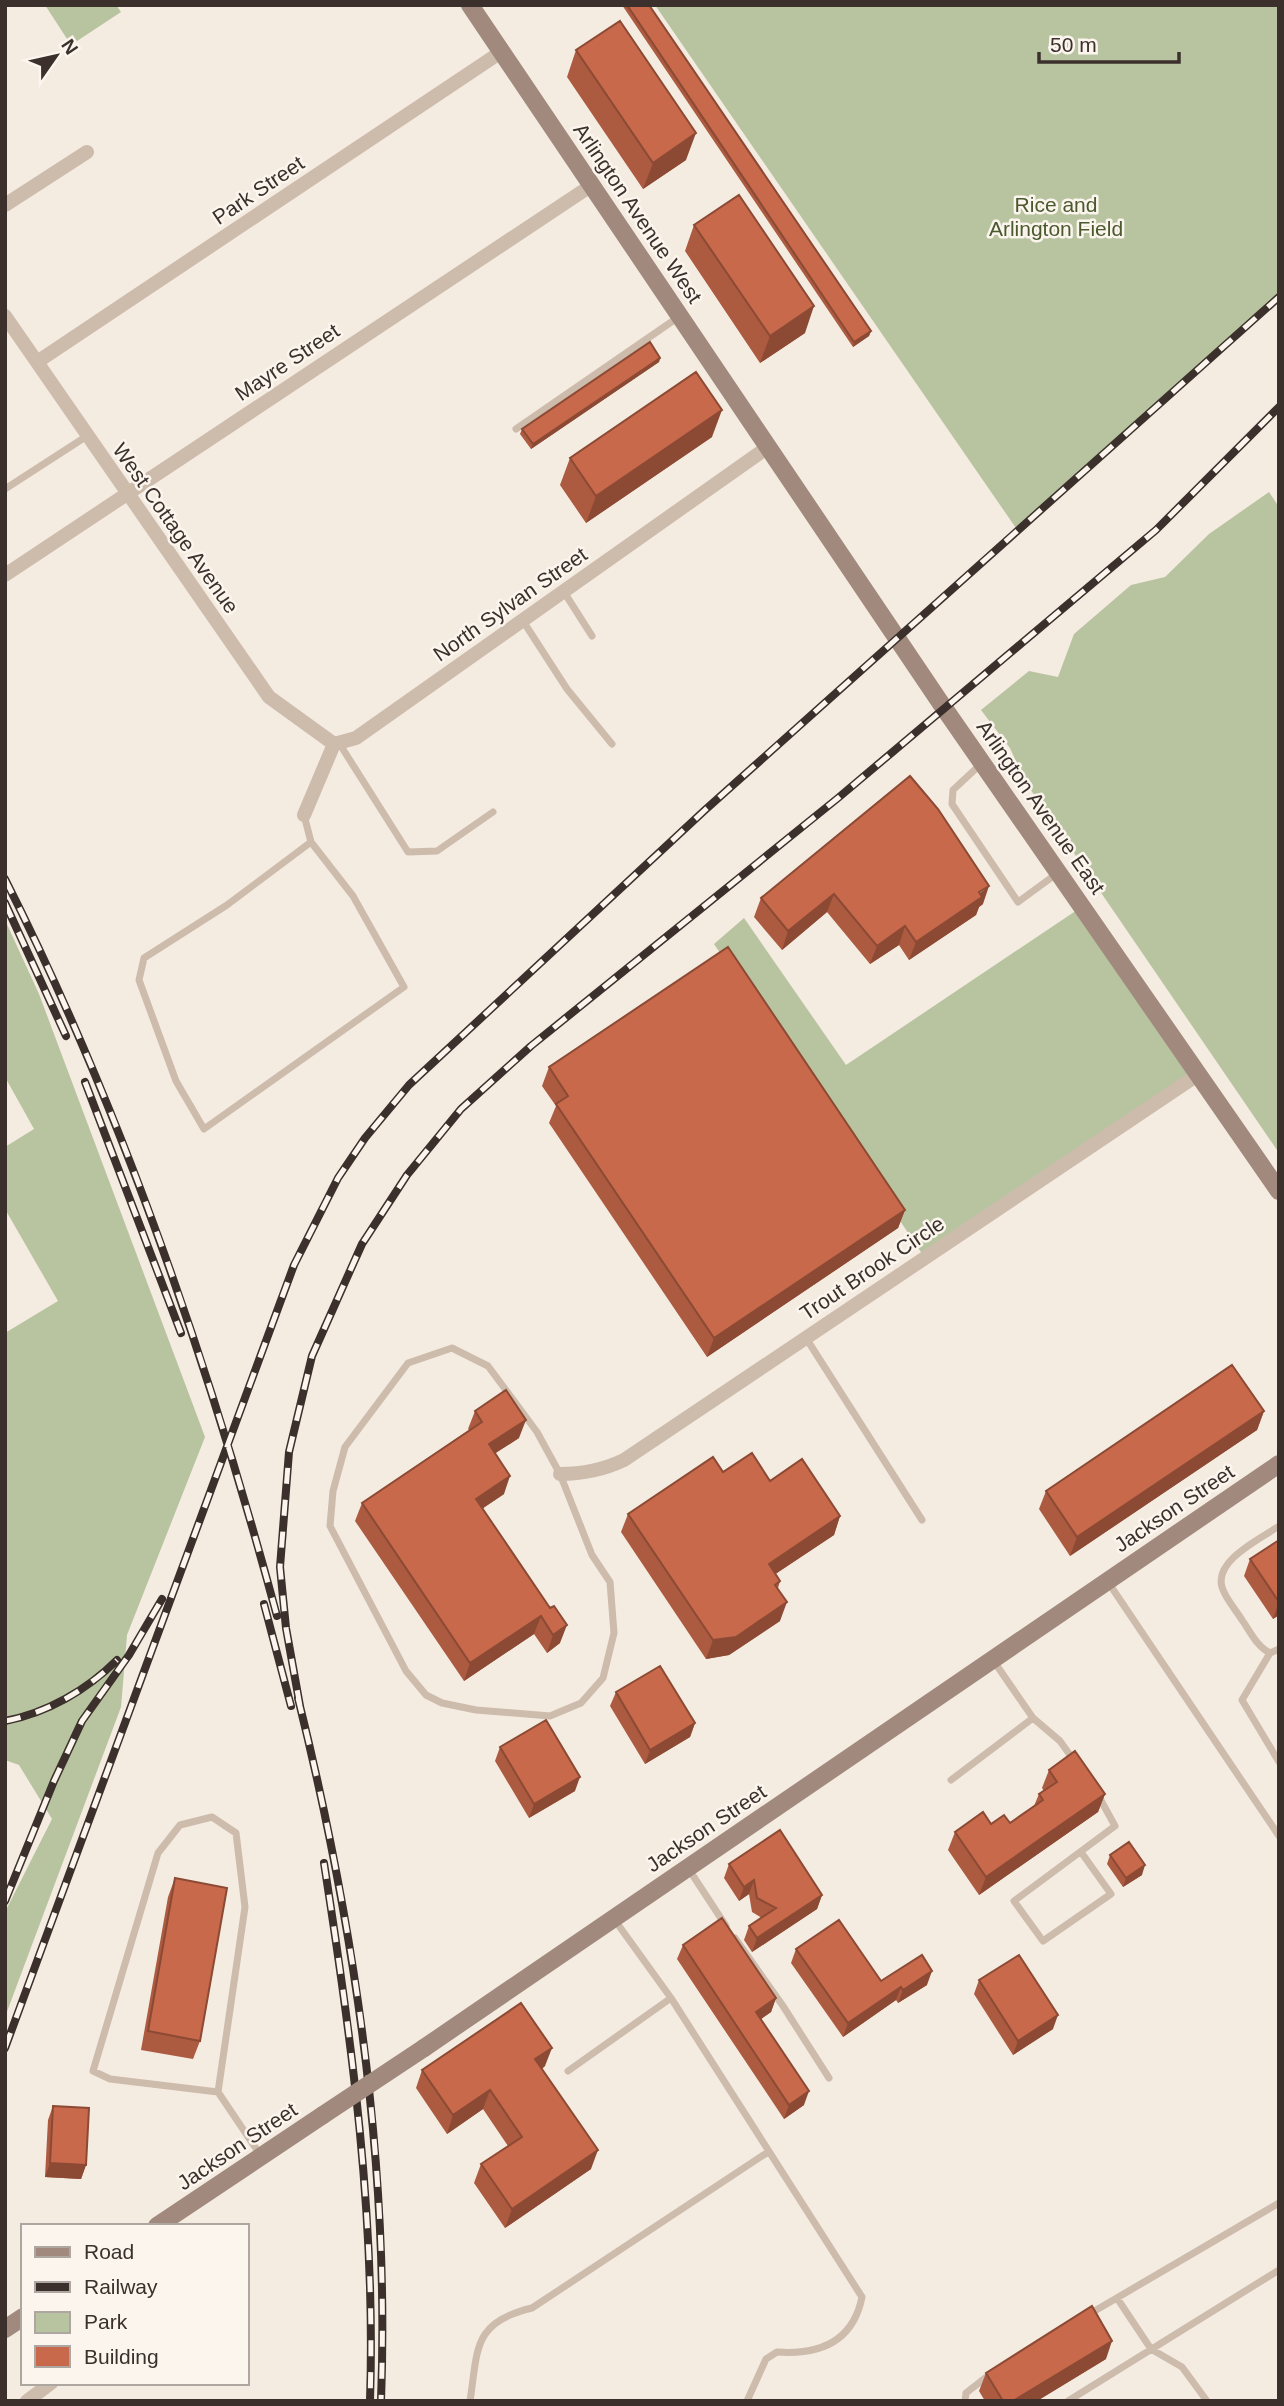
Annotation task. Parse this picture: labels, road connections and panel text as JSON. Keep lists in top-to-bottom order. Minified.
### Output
{"streets":{"street":["Park Street","Arlington Avenue West","Mayre Street","West Cottage Avenue","North Sylvan Street","Arlington Avenue East","Trout Brook Circle","Jackson Street"]},"crossings":[["Park Street","Arlington Avenue West"],["Park Street","West Cottage Avenue"],["Arlington Avenue West","Mayre Street"],["Arlington Avenue West","North Sylvan Street"],["Arlington Avenue West","Arlington Avenue East"],["Mayre Street","West Cottage Avenue"],["West Cottage Avenue","North Sylvan Street"],["North Sylvan Street","Arlington Avenue East"],["Arlington Avenue East","Trout Brook Circle"]],"parks":["Rice and Arlington Field"],"legend":["Road","Railway","Park","Building"],"scale_bar":"50 m","north":"top right"}
